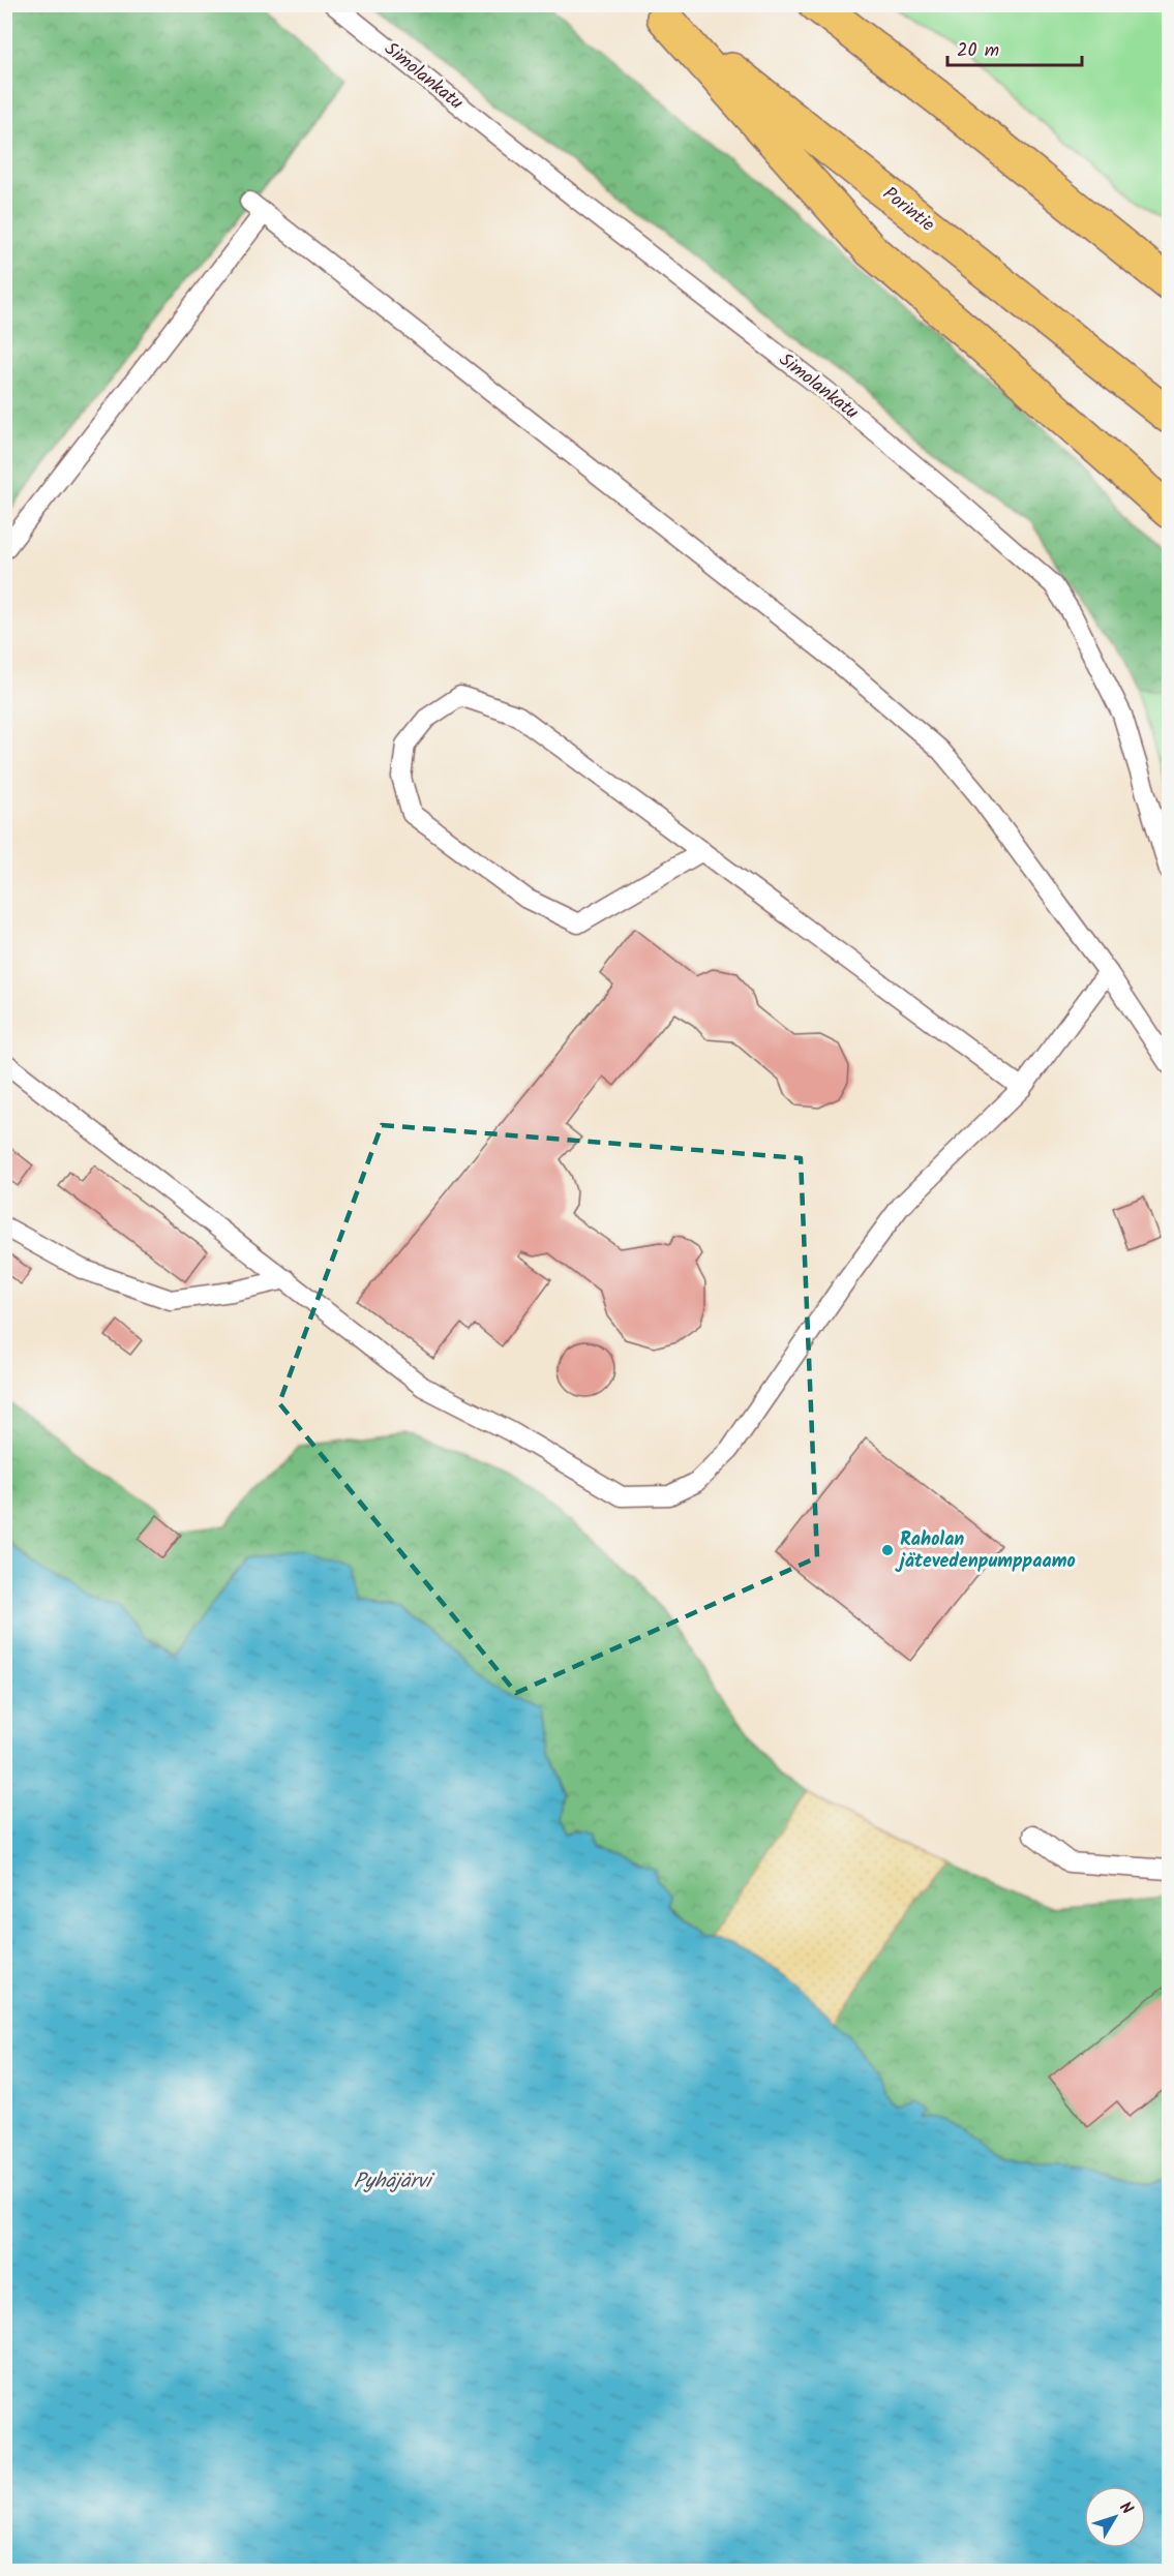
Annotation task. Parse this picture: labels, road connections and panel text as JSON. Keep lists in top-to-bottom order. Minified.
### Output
{"streets":{"highway":["Porintie"],"lane":["Simolankatu"]},"water":["Pyhäjärvi"],"places":["Raholan jätevedenpumppaamo"],"scale_bar":"20 m","north":"top right"}
